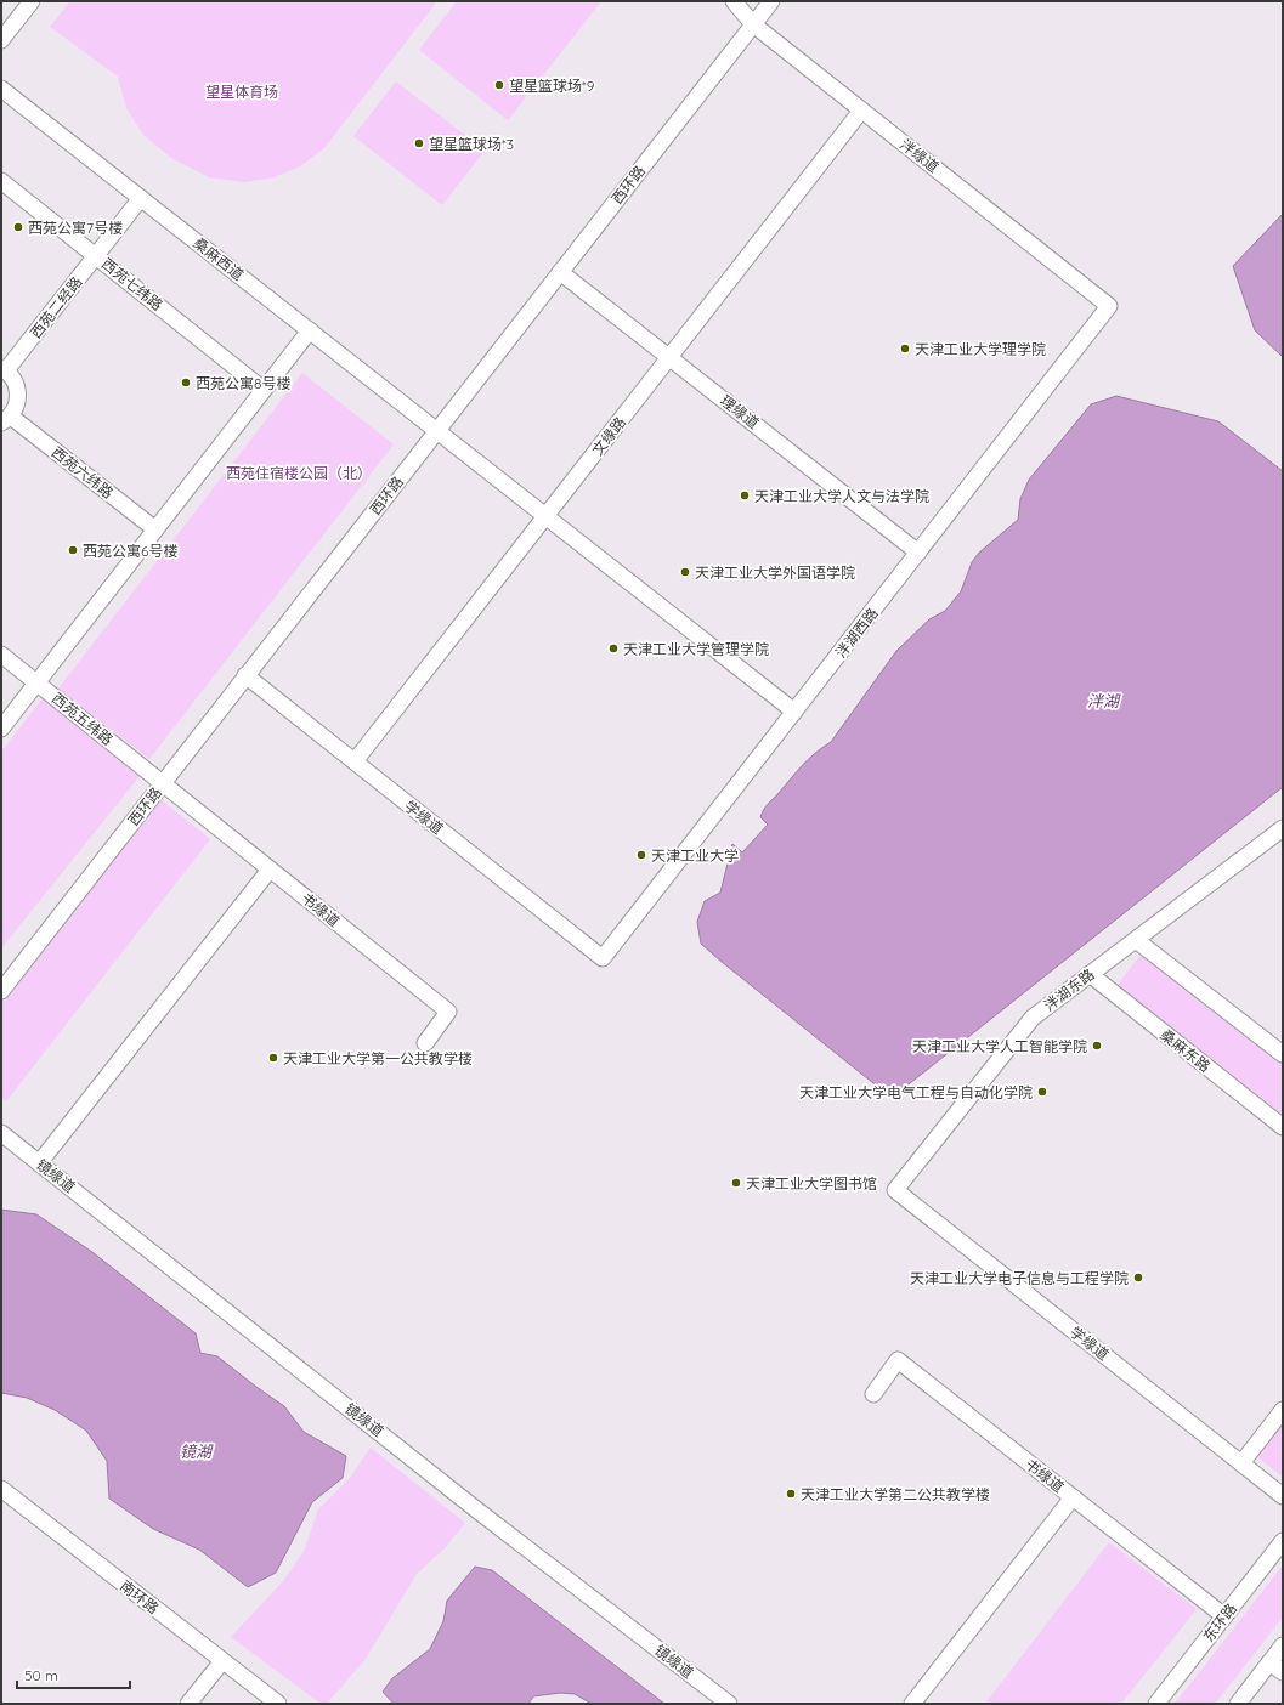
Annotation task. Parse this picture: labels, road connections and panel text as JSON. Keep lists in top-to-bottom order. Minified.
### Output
{"streets":{"street":["泮缘道","西环路","桑麻西道","西苑七纬路","西苑二经路","理缘道","文缘路","西苑六纬路","泮湖西路","西苑五纬路","学缘道","书缘道","泮湖东路","桑麻东路","镜缘道","南环路","东环路"]},"crossings":[["泮缘道","西环路"],["泮缘道","文缘路"],["泮缘道","泮湖西路"],["西环路","桑麻西道"],["西环路","理缘道"],["西环路","西苑五纬路"],["西环路","学缘道"],["西环路","书缘道"],["桑麻西道","西苑二经路"],["桑麻西道","文缘路"],["桑麻西道","泮湖西路"],["西苑七纬路","西苑二经路"],["理缘道","文缘路"],["理缘道","泮湖西路"],["文缘路","学缘道"],["泮湖西路","学缘道"],["西苑五纬路","书缘道"],["学缘道","泮湖东路"],["书缘道","东环路"],["泮湖东路","桑麻东路"]],"water":["泮湖","镜湖"],"parks":["望星体育场","西苑住宿楼公园（北）"],"places":["望星篮球场*9","望星篮球场*3","西苑公寓7号楼","天津工业大学理学院","西苑公寓8号楼","天津工业大学人文与法学院","西苑公寓6号楼","天津工业大学外国语学院","天津工业大学管理学院","天津工业大学","天津工业大学人工智能学院","天津工业大学第一公共教学楼","天津工业大学电气工程与自动化学院","天津工业大学图书馆","天津工业大学电子信息与工程学院","天津工业大学第二公共教学楼"],"scale_bar":"50 m"}
